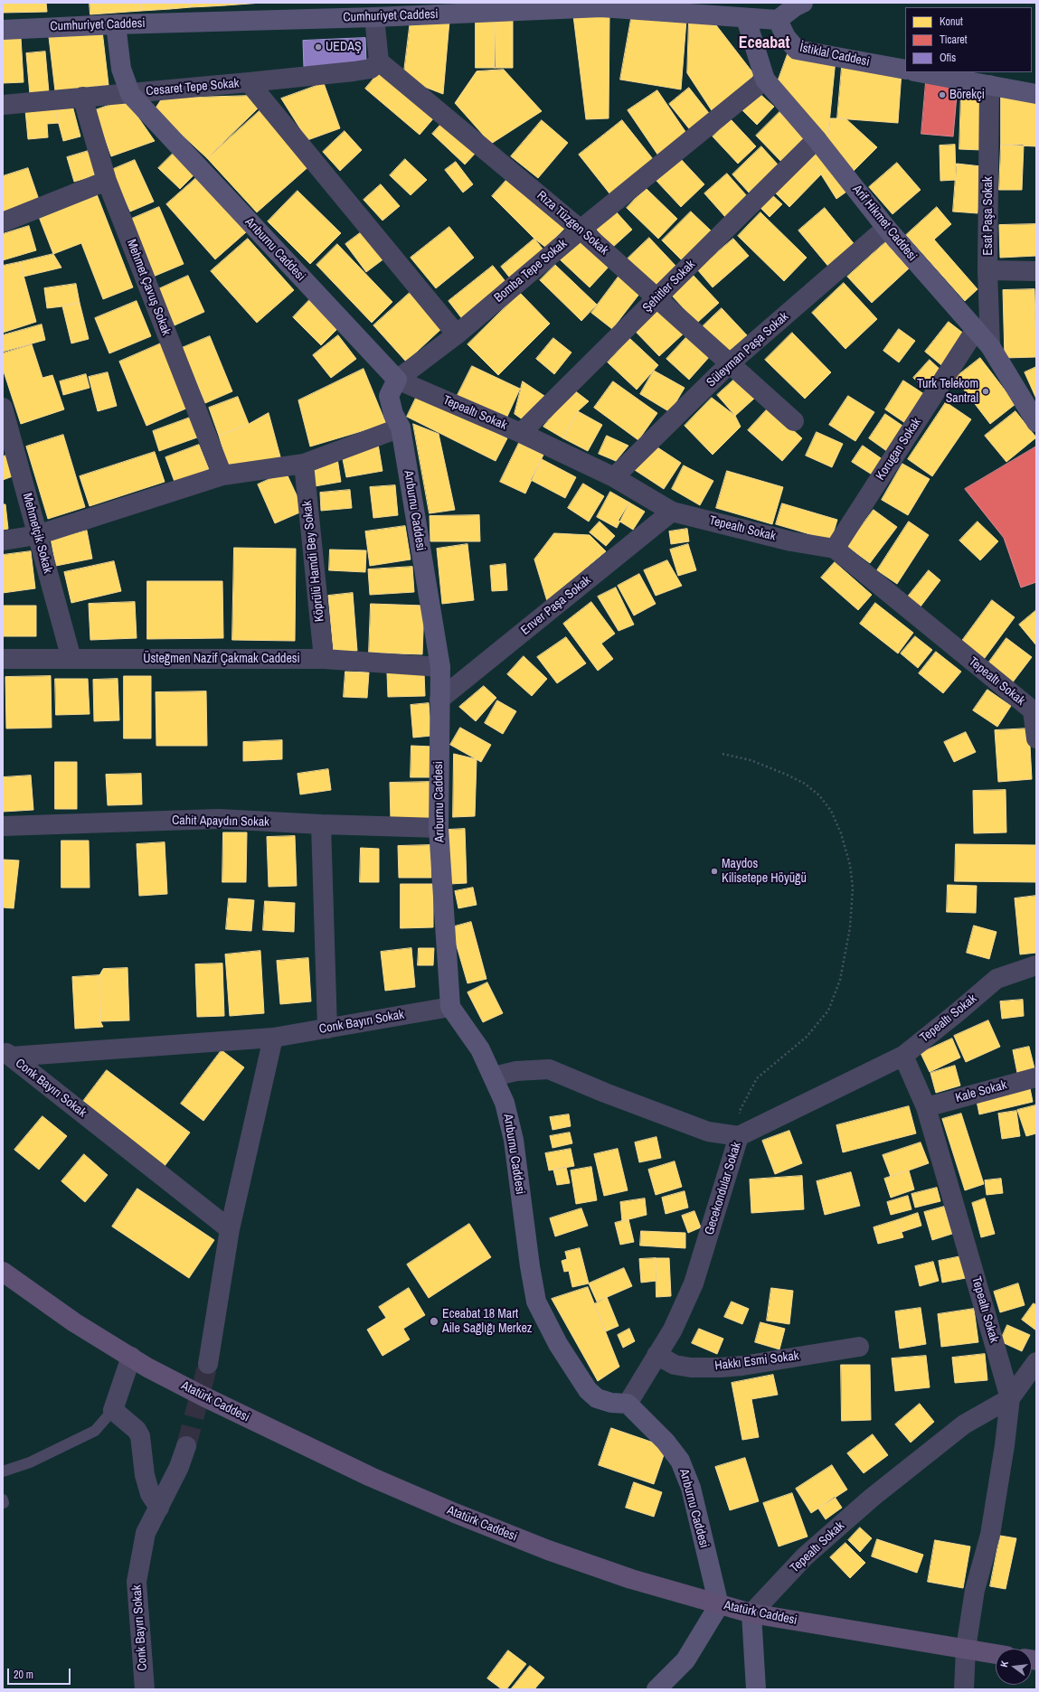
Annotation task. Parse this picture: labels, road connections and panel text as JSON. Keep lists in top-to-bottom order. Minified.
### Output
{"streets":{"main road":["Atatürk Caddesi"],"street":["Cumhuriyet Caddesi","İstiklal Caddesi","Cesaret Tepe Sokak","Esat Paşa Sokak","Rıza Tüzgen Sokak","Arif Hikmet Caddesi","Arıburnu Caddesi","Bomba Tepe Sokak","Şehitler Sokak","Mehmet Çavuş Sokak","Süleyman Paşa Sokak","Tepealtı Sokak","Korugan Sokak","Mehmetçik Sokak","Köprülü Hamdi Bey Sokak","Enver Paşa Sokak","Üsteğmen Nazif Çakmak Caddesi","Cahit Apaydın Sokak","Conk Bayırı Sokak","Kale Sokak","Gecekondular Sokak","Hakkı Esmi Sokak"]},"crossings":[["Cumhuriyet Caddesi","İstiklal Caddesi"],["Cumhuriyet Caddesi","Arif Hikmet Caddesi"],["Cumhuriyet Caddesi","Arıburnu Caddesi"],["Cesaret Tepe Sokak","Rıza Tüzgen Sokak"],["Cesaret Tepe Sokak","Arıburnu Caddesi"],["Cesaret Tepe Sokak","Mehmet Çavuş Sokak"],["Esat Paşa Sokak","Arif Hikmet Caddesi"],["Rıza Tüzgen Sokak","Bomba Tepe Sokak"],["Rıza Tüzgen Sokak","Şehitler Sokak"],["Rıza Tüzgen Sokak","Süleyman Paşa Sokak"],["Arif Hikmet Caddesi","Bomba Tepe Sokak"],["Arif Hikmet Caddesi","Şehitler Sokak"],["Arif Hikmet Caddesi","Süleyman Paşa Sokak"],["Arif Hikmet Caddesi","Korugan Sokak"],["Arıburnu Caddesi","Bomba Tepe Sokak"],["Arıburnu Caddesi","Tepealtı Sokak"],["Arıburnu Caddesi","Enver Paşa Sokak"],["Arıburnu Caddesi","Üsteğmen Nazif Çakmak Caddesi"],["Arıburnu Caddesi","Cahit Apaydın Sokak"],["Arıburnu Caddesi","Conk Bayırı Sokak"],["Arıburnu Caddesi","Gecekondular Sokak"],["Arıburnu Caddesi","Atatürk Caddesi"],["Bomba Tepe Sokak","Tepealtı Sokak"],["Şehitler Sokak","Tepealtı Sokak"],["Süleyman Paşa Sokak","Tepealtı Sokak"],["Tepealtı Sokak","Korugan Sokak"],["Tepealtı Sokak","Enver Paşa Sokak"],["Tepealtı Sokak","Kale Sokak"],["Tepealtı Sokak","Gecekondular Sokak"],["Tepealtı Sokak","Atatürk Caddesi"],["Mehmetçik Sokak","Üsteğmen Nazif Çakmak Caddesi"],["Köprülü Hamdi Bey Sokak","Üsteğmen Nazif Çakmak Caddesi"],["Gecekondular Sokak","Hakkı Esmi Sokak"]],"districts":["Eceabat"],"places":["UEDAŞ","Börekçi","Turk Telekom Santral","Maydos Kilisetepe Höyüğü","Eceabat 18 Mart Aile Sağlığı Merkez"],"legend":["Konut","Ticaret","Ofis"],"scale_bar":"20 m","north":"left"}
